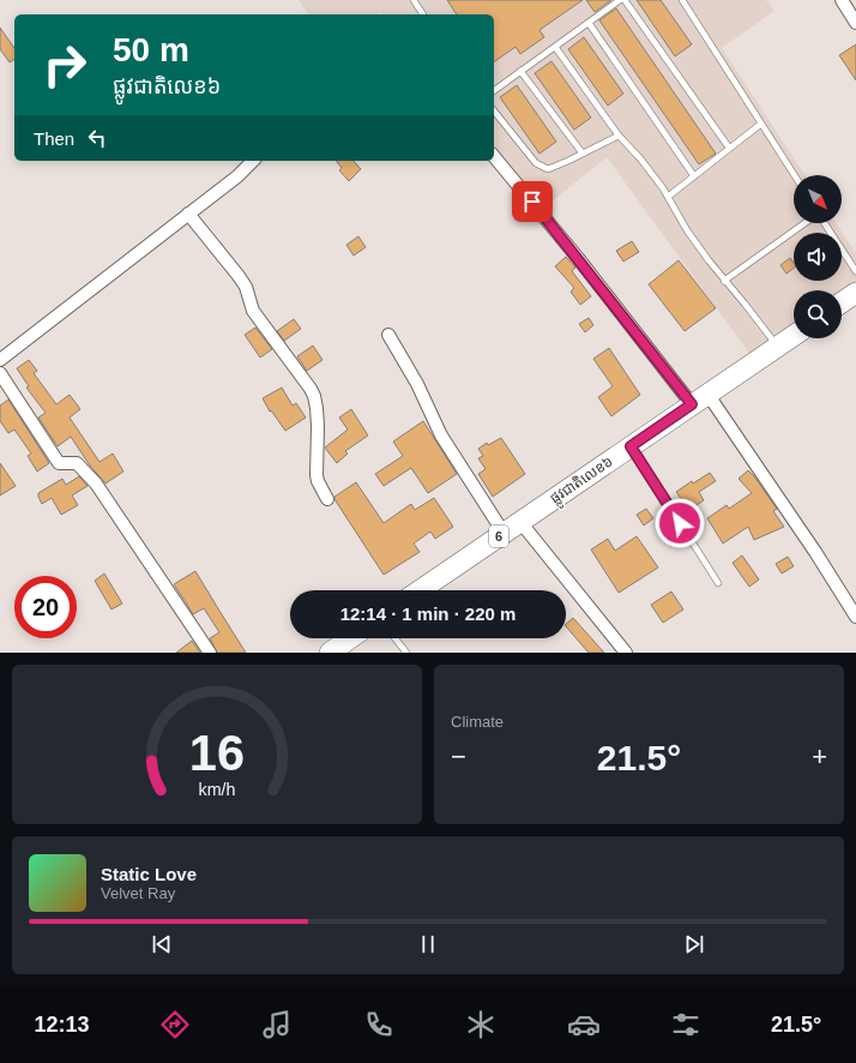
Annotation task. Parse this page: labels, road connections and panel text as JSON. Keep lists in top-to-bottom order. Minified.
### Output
{"streets":{"highway":["ផ្លូវជាតិលេខ៦","6"]},"north":"bottom right","page":{"turn":["50 m","ផ្លូវជាតិលេខ៦"],"then":"Then","limit":"20","trip":"12:14 · 1 min · 220 m","tile":"Climate","heat":["−","21.5°","+"],"song":["Static Love","Velvet Ray"],"tabs":["12:13","21.5°"],"gauge":["16","km/h"]}}
